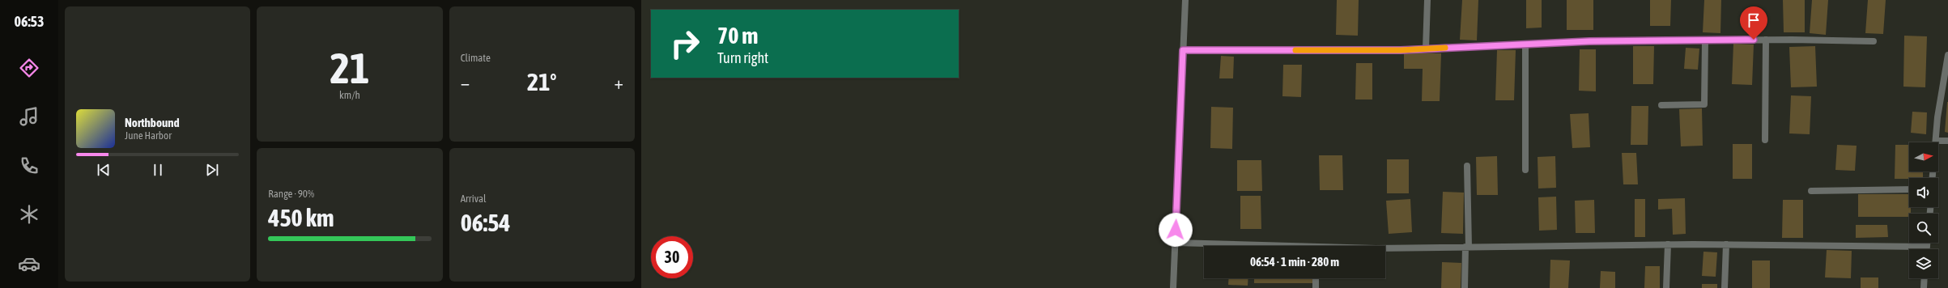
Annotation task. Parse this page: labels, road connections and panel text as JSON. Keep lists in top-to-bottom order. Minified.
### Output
{"north":"right","page":{"tabs":"06:53","tile":[["21","km/h"],"Climate",["Range · 90%","450 km"],["Arrival","06:54"]],"turn":["70 m","Turn right"],"heat":["−","21°","+"],"song":["Northbound","June Harbor"],"limit":"30","trip":"06:54 · 1 min · 280 m"}}
